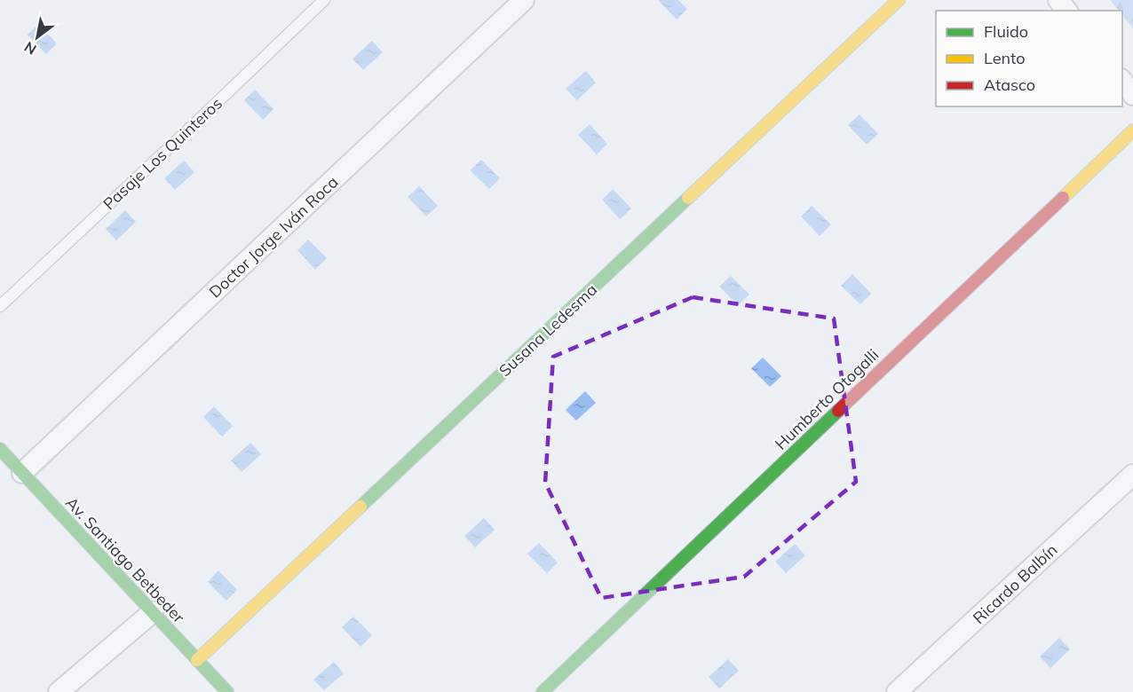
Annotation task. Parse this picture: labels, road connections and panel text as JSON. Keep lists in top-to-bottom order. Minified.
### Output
{"streets":{"street":["Doctor Jorge Iván Roca","Susana Ledesma","Humberto Otogalli","Av. Santiago Betbeder","Ricardo Balbín"],"lane":["Pasaje Los Quinteros"]},"crossings":[["Doctor Jorge Iván Roca","Av. Santiago Betbeder"],["Susana Ledesma","Av. Santiago Betbeder"]],"legend":["Fluido","Lento","Atasco"],"north":"bottom left"}
